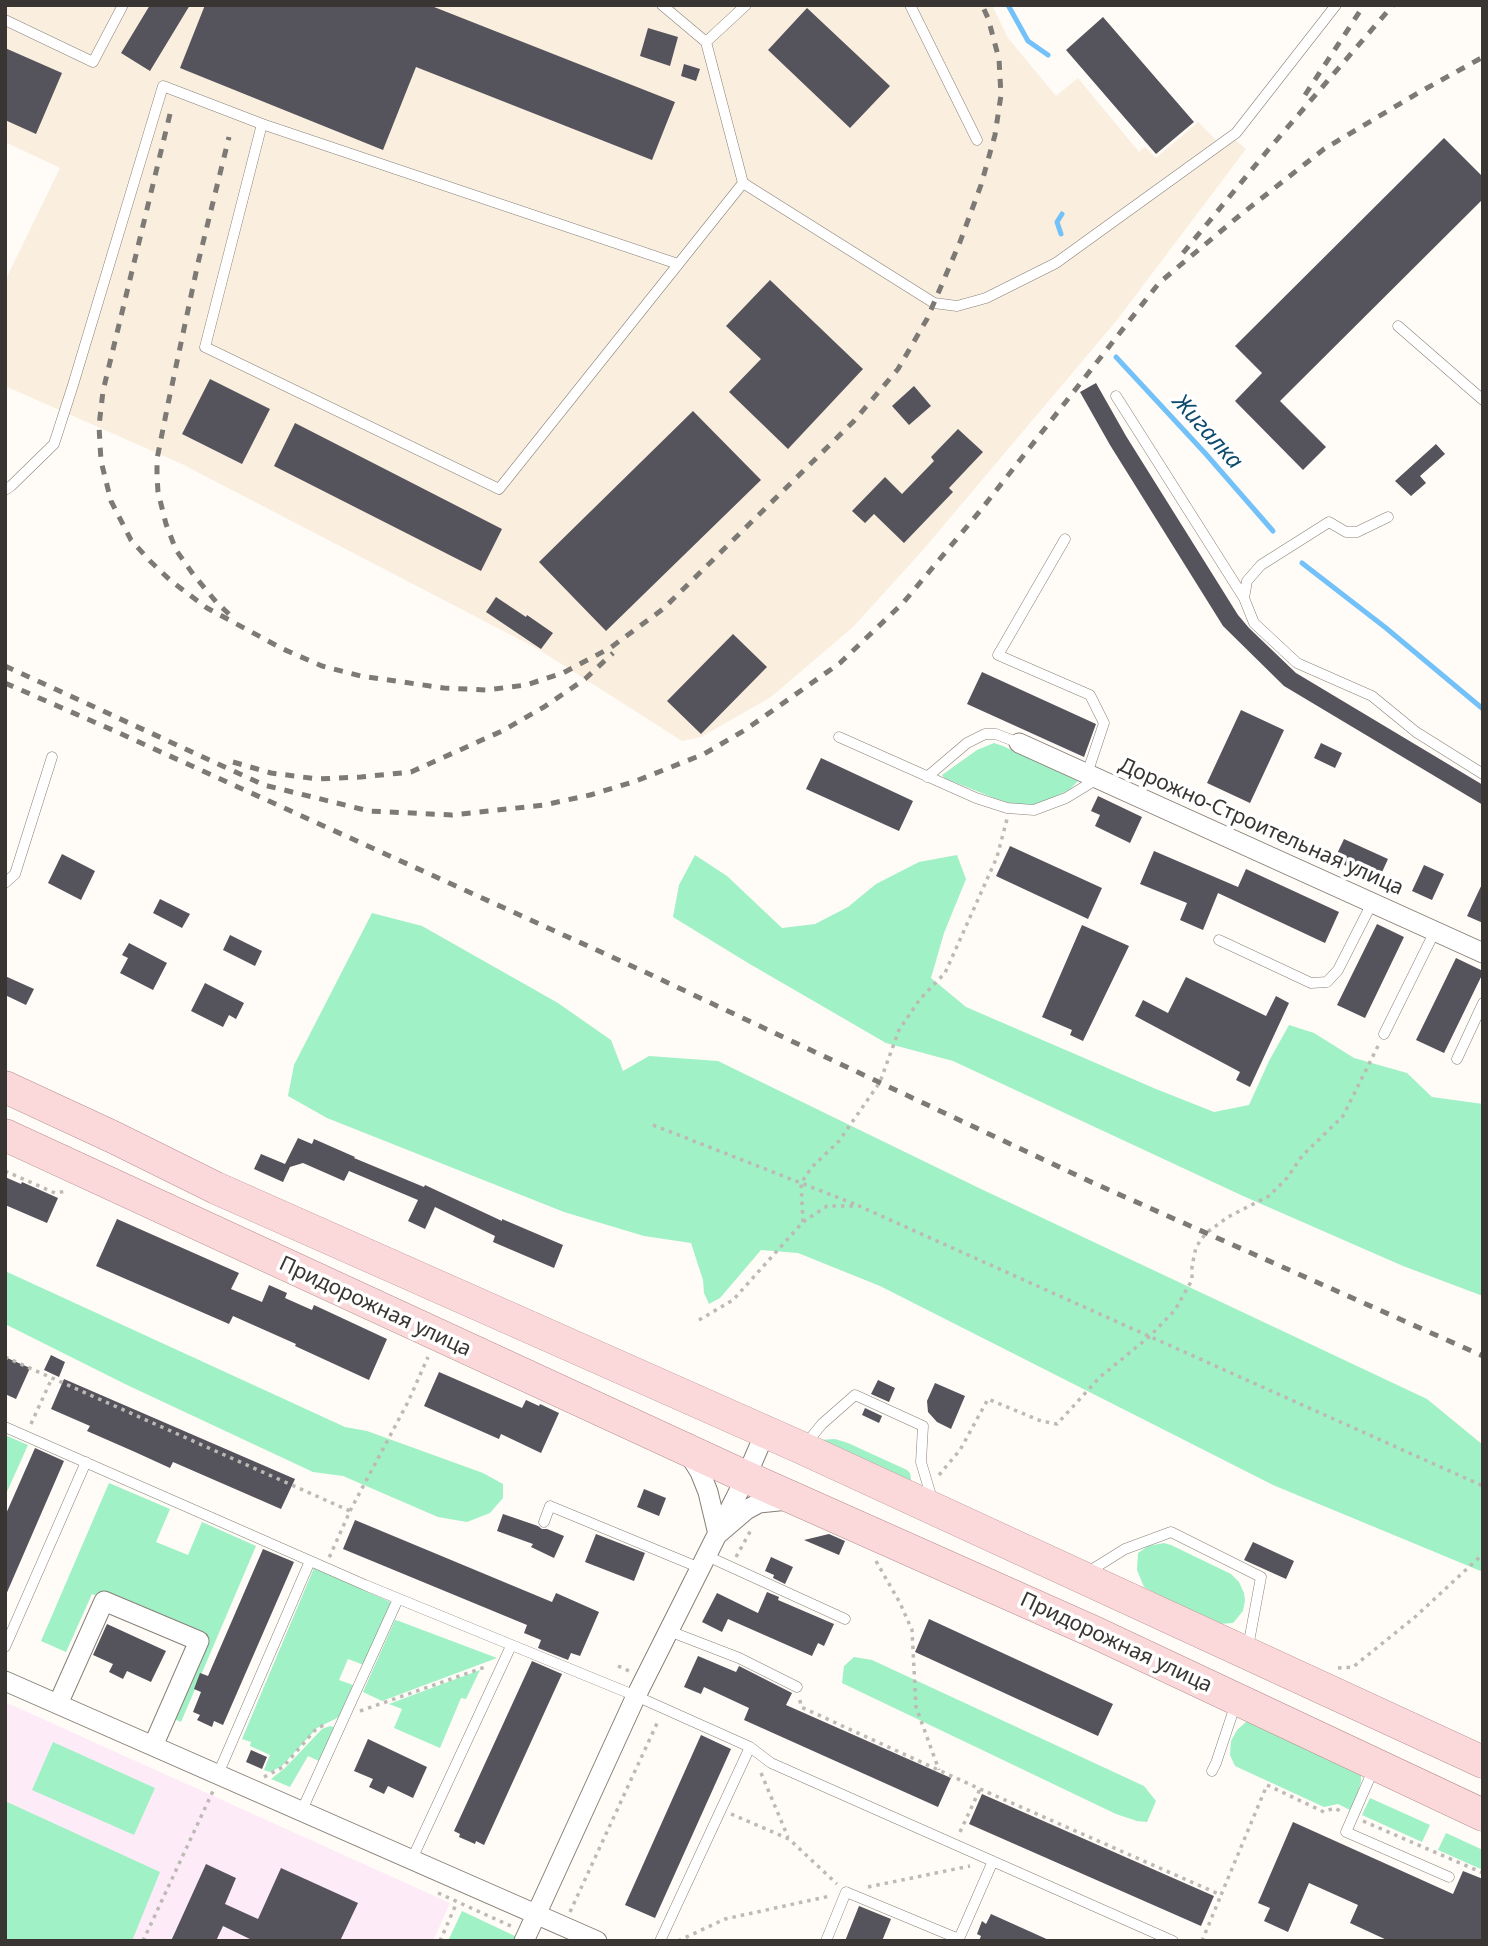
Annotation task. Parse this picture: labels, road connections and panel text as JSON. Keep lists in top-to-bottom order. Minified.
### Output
{"streets":{"main road":["Придорожная улица"],"street":["Дорожно-Строительная улица"]},"water":["Жигалка"]}
